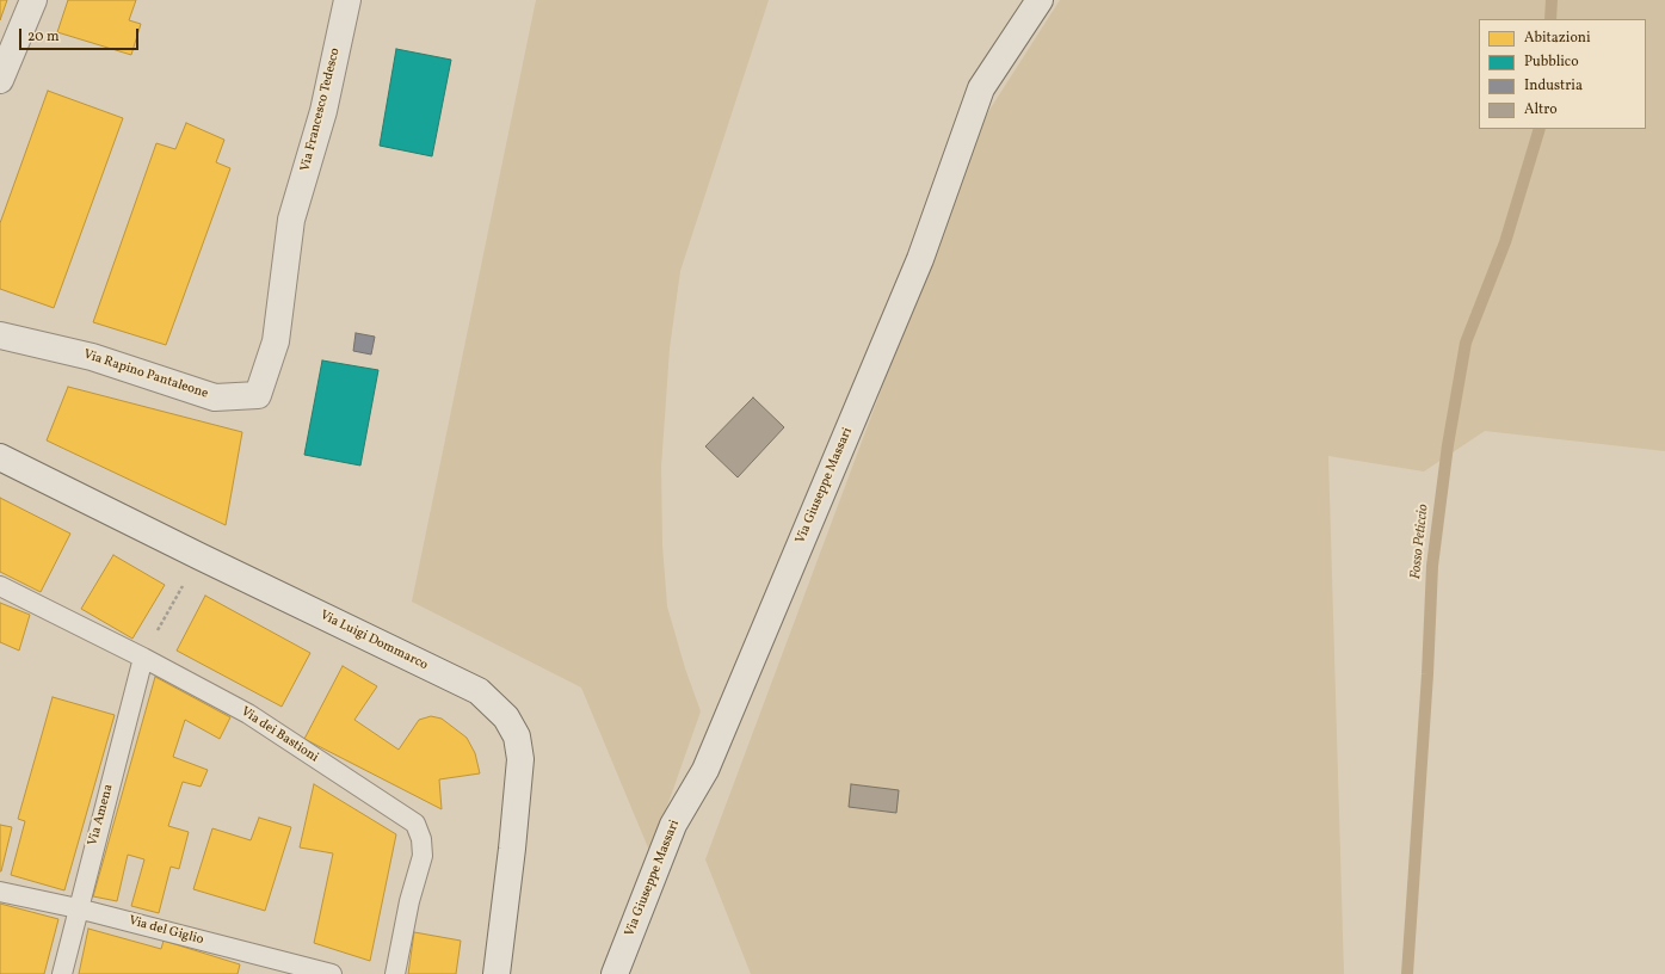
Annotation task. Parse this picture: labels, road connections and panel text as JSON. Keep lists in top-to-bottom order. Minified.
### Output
{"streets":{"street":["Via Francesco Tedesco","Via Rapino Pantaleone","Via Giuseppe Massari","Via Luigi Dommarco"],"lane":["Via dei Bastioni","Via Amena","Via del Giglio"]},"crossings":[["Via Francesco Tedesco","Via Rapino Pantaleone"],["Via dei Bastioni","Via Amena"],["Via Amena","Via del Giglio"]],"water":["Fosso Peticcio"],"legend":["Abitazioni","Pubblico","Industria","Altro"],"scale_bar":"20 m"}
